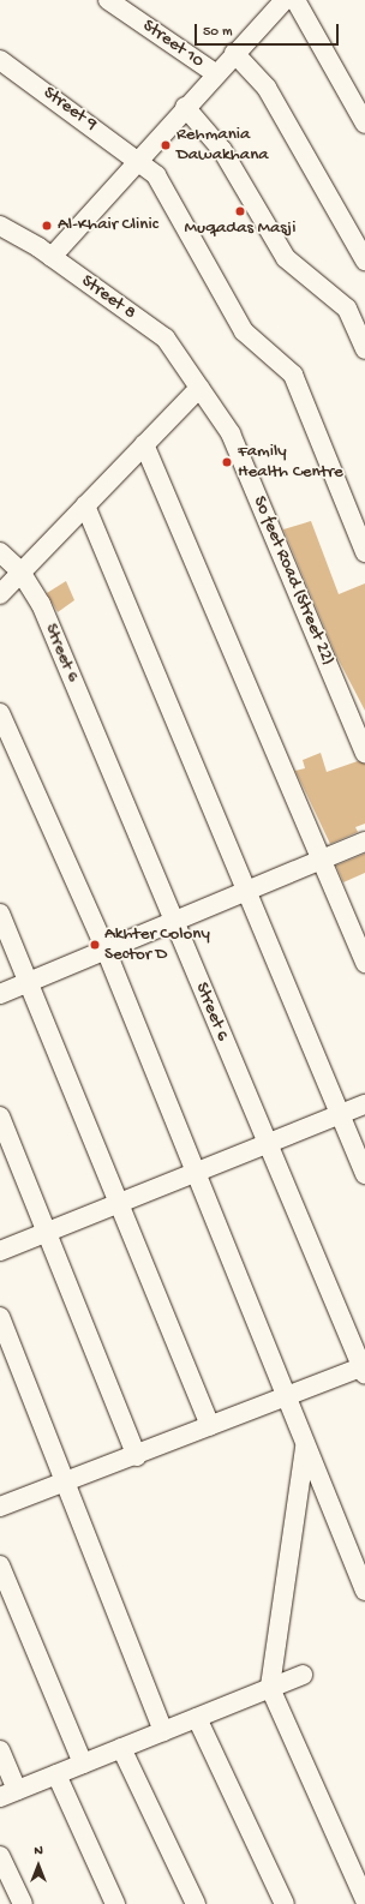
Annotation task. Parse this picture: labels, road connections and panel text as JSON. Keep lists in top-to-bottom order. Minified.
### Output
{"streets":{"street":["Street 10","Street 9","Street 8","So feet Road (Street 22)","Street 6"]},"crossings":[["Street 8","So feet Road (Street 22)"]],"places":["Rehmania Dawakhana","Muqadas Masji","Al-Khair Clinic","Family Health Centre","Akhter Colony Sector D"],"scale_bar":"50 m","north":"top"}
